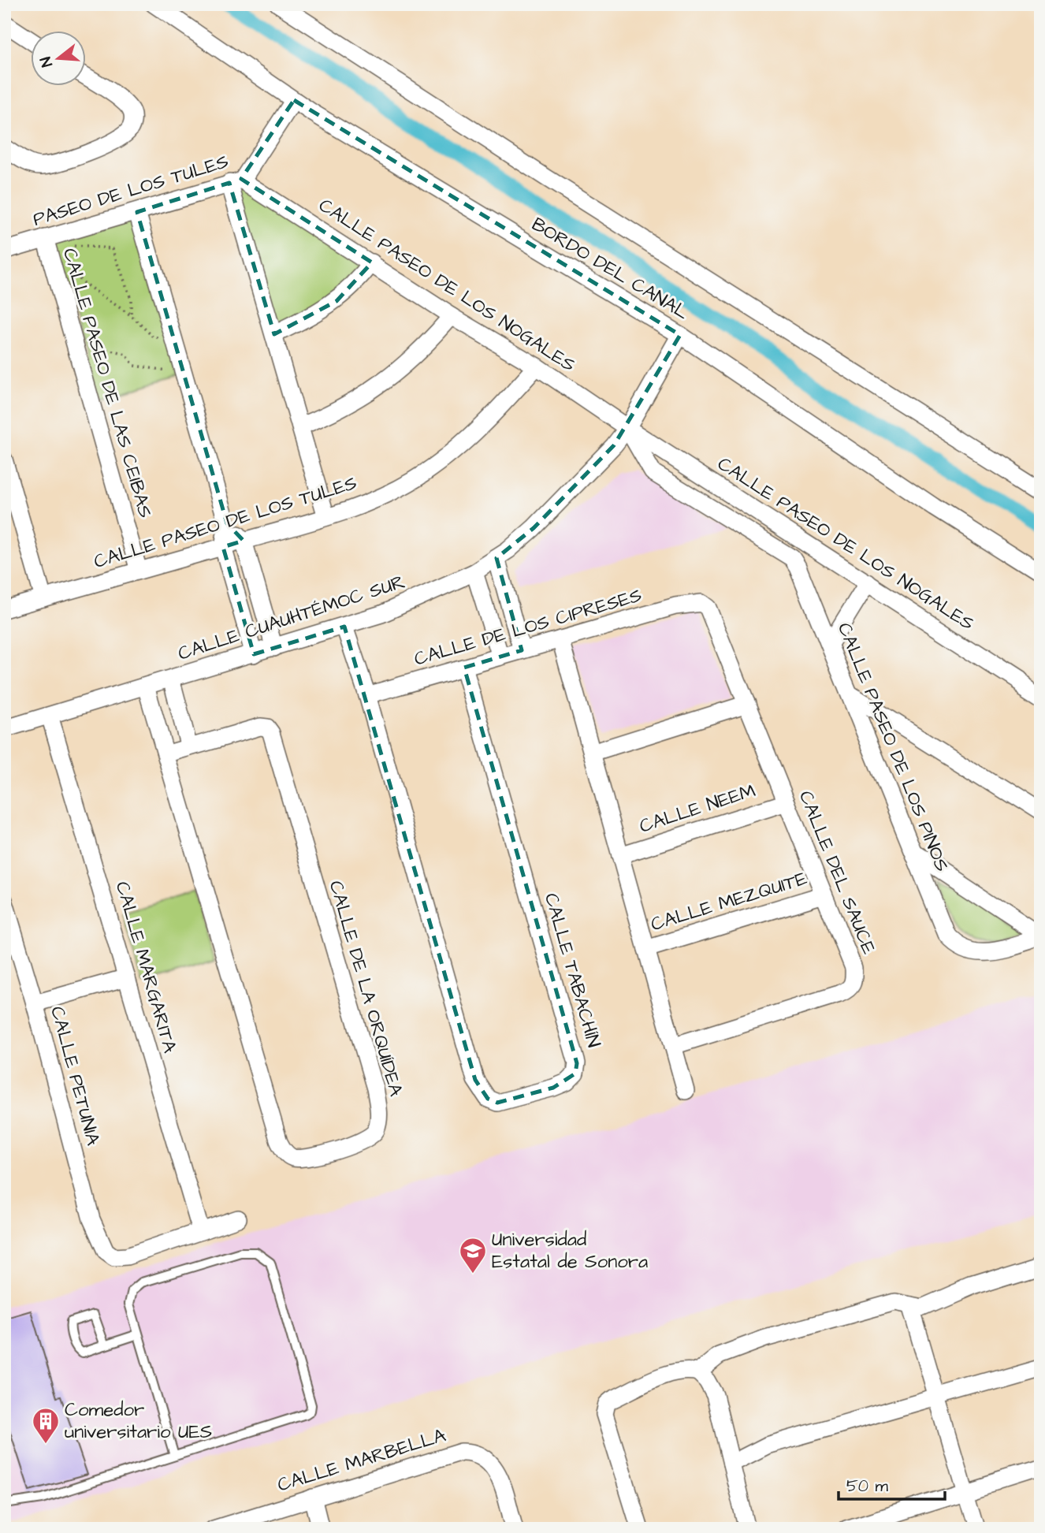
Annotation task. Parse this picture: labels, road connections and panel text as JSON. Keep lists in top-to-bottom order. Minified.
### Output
{"streets":{"street":["PASEO DE LOS TULES","BORDO DEL CANAL","CALLE PASEO DE LOS NOGALES","CALLE PASEO DE LAS CEIBAS","CALLE PASEO DE LOS TULES","CALLE CUAUHTÉMOC SUR","CALLE DE LOS CIPRESES","CALLE PASEO DE LOS PINOS","CALLE NEEM","CALLE DEL SAUCE","CALLE MEZQUITE","CALLE MARGARITA","CALLE TABACHÍN","CALLE DE LA ORQUÍDEA","CALLE PETUNIA","CALLE MARBELLA"]},"crossings":[["PASEO DE LOS TULES","BORDO DEL CANAL"],["PASEO DE LOS TULES","CALLE PASEO DE LOS NOGALES"],["PASEO DE LOS TULES","CALLE PASEO DE LAS CEIBAS"],["BORDO DEL CANAL","CALLE CUAUHTÉMOC SUR"],["CALLE PASEO DE LOS NOGALES","CALLE PASEO DE LOS TULES"],["CALLE PASEO DE LOS NOGALES","CALLE CUAUHTÉMOC SUR"],["CALLE PASEO DE LOS NOGALES","CALLE PASEO DE LOS PINOS"],["CALLE PASEO DE LAS CEIBAS","CALLE PASEO DE LOS TULES"],["CALLE CUAUHTÉMOC SUR","CALLE MARGARITA"],["CALLE CUAUHTÉMOC SUR","CALLE DE LA ORQUÍDEA"],["CALLE DE LOS CIPRESES","CALLE DEL SAUCE"],["CALLE DE LOS CIPRESES","CALLE TABACHÍN"],["CALLE NEEM","CALLE DEL SAUCE"],["CALLE DEL SAUCE","CALLE MEZQUITE"],["CALLE MARGARITA","CALLE PETUNIA"]],"places":{"school or university":["Universidad Estatal de Sonora"],"building":["Comedor universitario UES"]},"scale_bar":"50 m","north":"left"}
